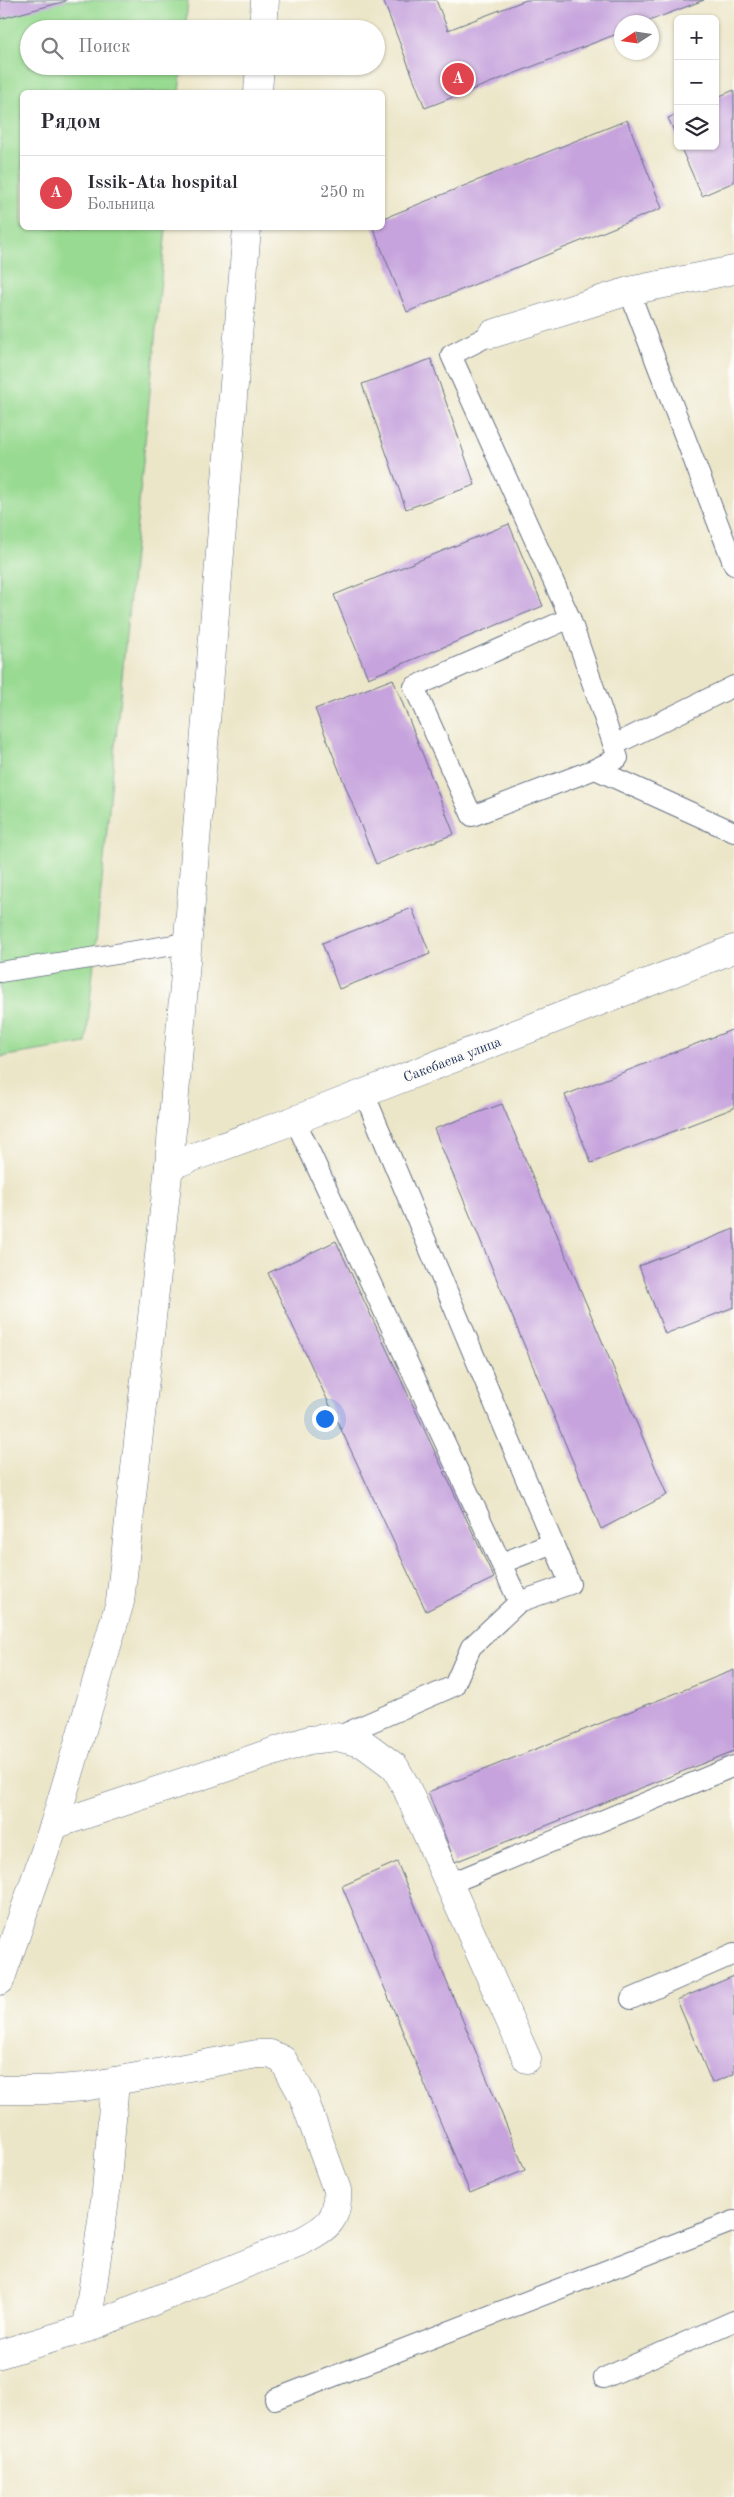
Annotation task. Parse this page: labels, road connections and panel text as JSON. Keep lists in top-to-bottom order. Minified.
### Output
{"streets":{"street":["Сакебаева улица"]},"north":"left","page":{"map_buttons":["+","−"],"search":"Поиск","pins":"A","heading":"Рядом","list":[{"mark":"A","name":"Issik-Ata hospital","note":"Больница","value":"250 m"}]}}
